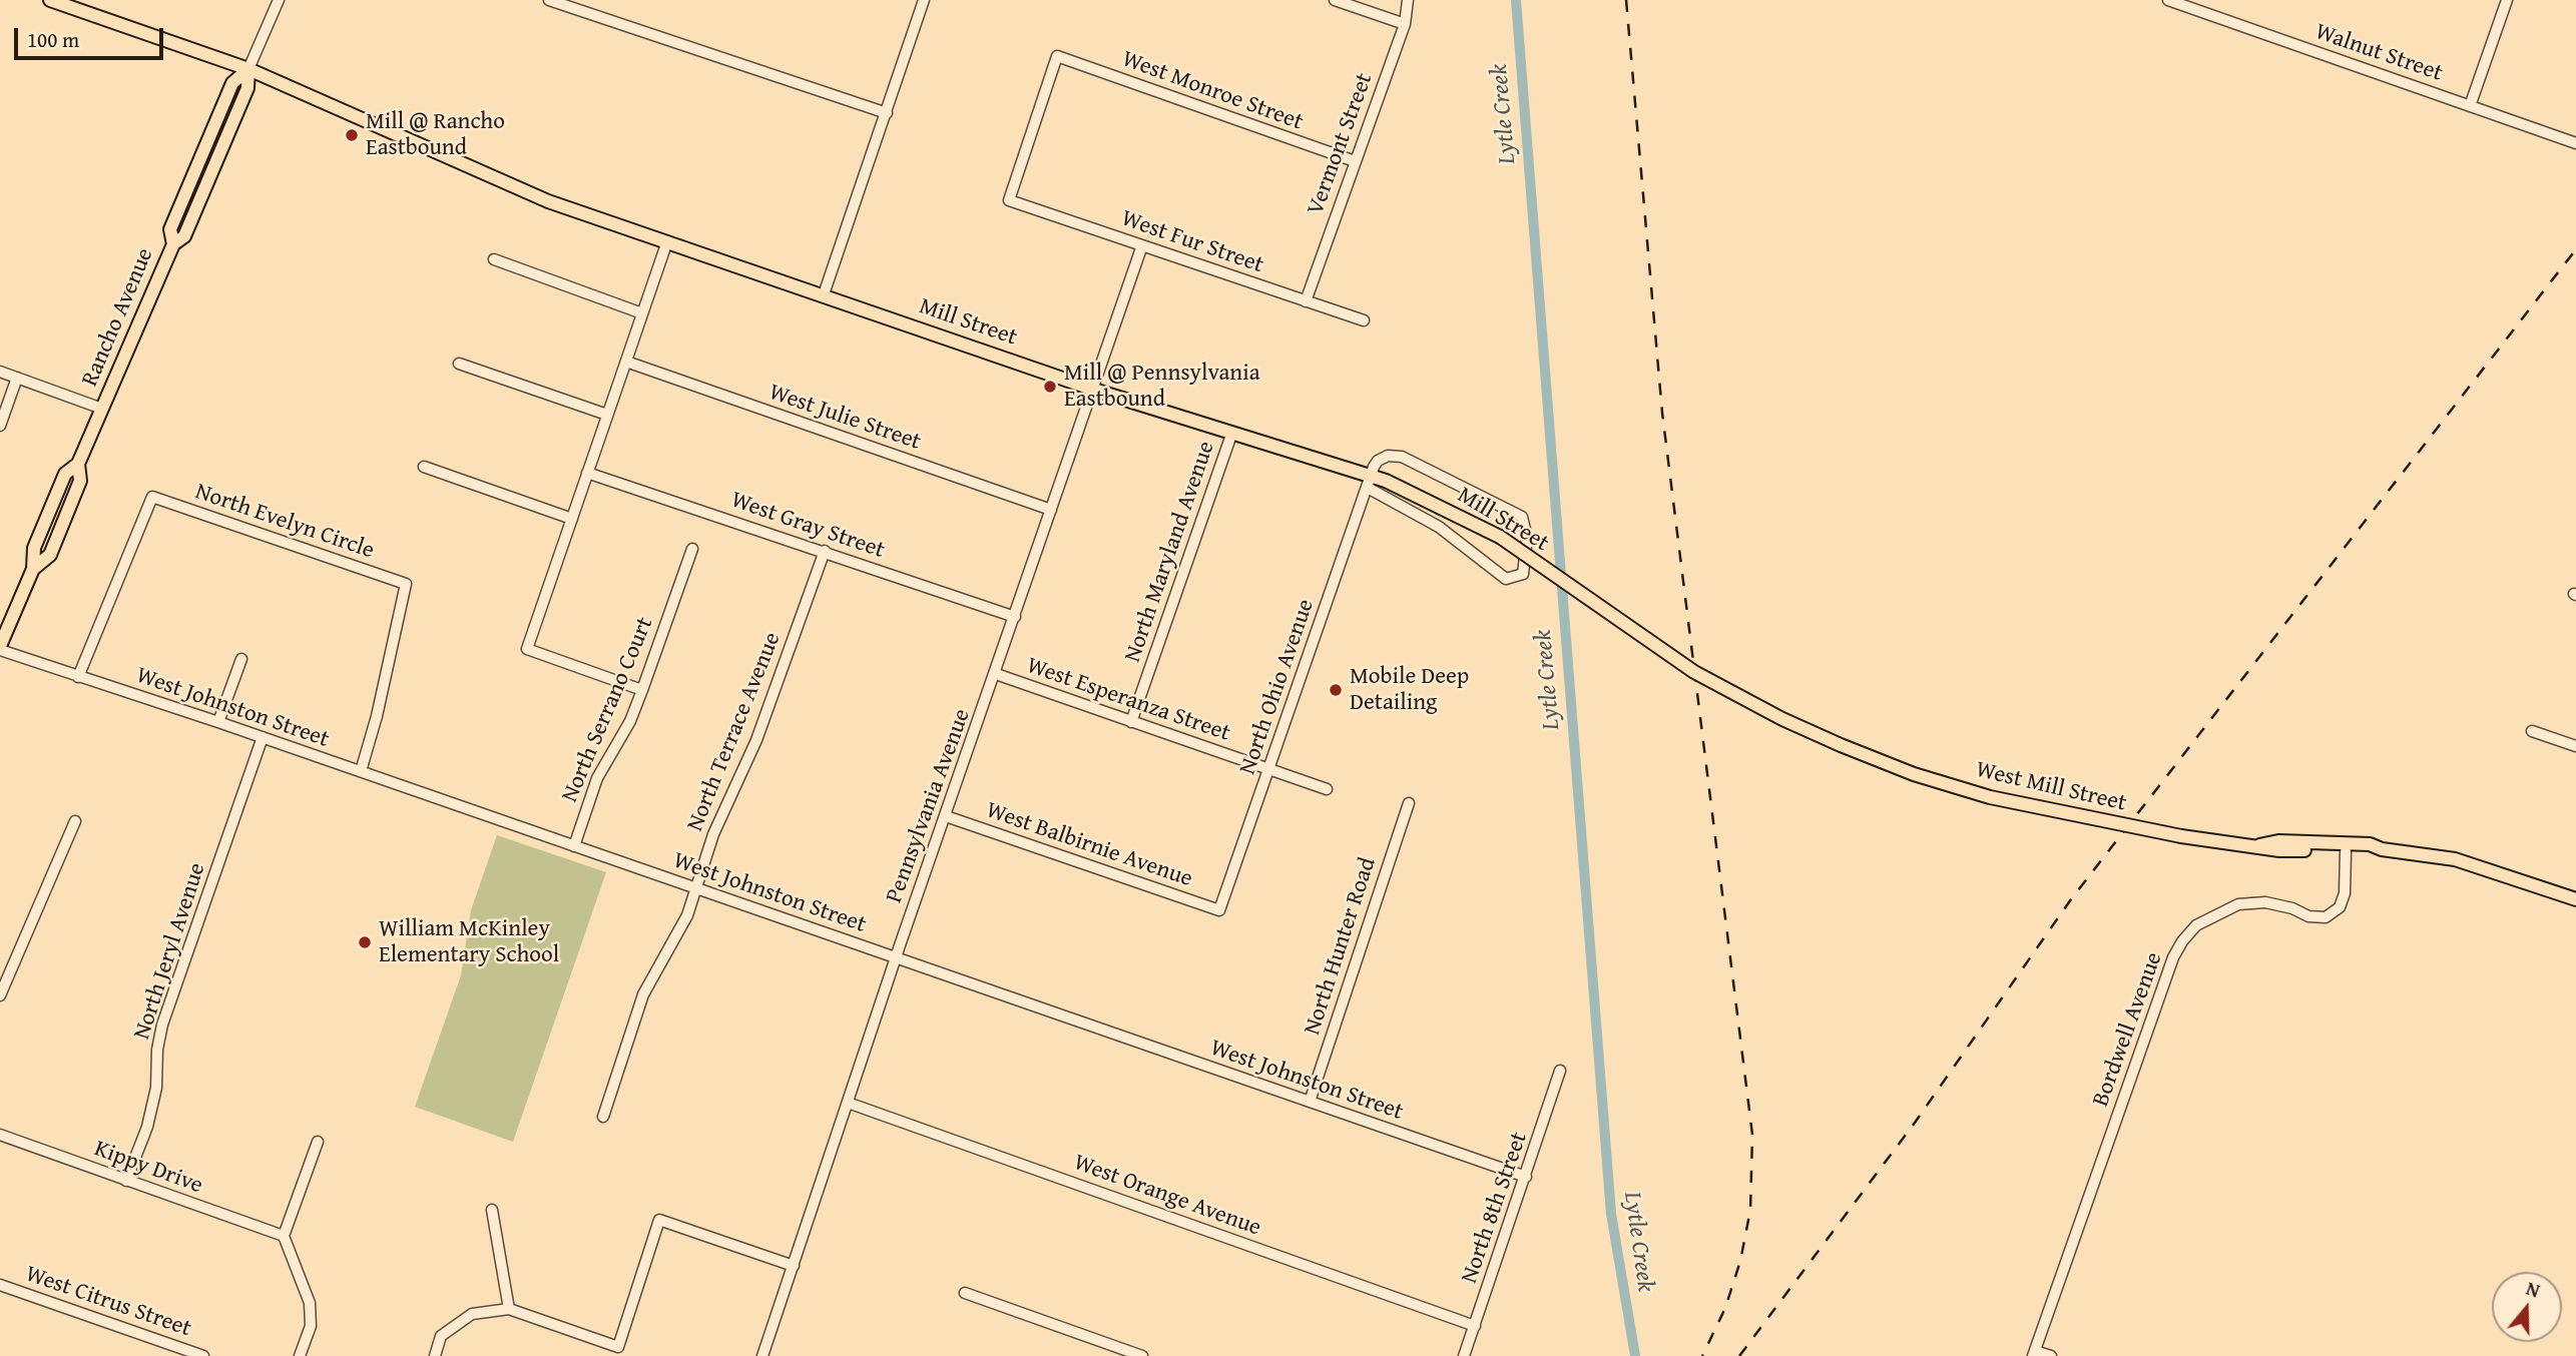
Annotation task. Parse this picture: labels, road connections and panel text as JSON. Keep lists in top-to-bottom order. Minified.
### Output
{"streets":{"main road":["Rancho Avenue","Mill Street","West Mill Street"],"street":["Walnut Street","West Monroe Street","Vermont Street","West Fur Street","West Julie Street","North Evelyn Circle","West Gray Street","North Maryland Avenue","North Ohio Avenue","West Esperanza Street","West Johnston Street","North Serrano Court","North Terrace Avenue","Pennsylvania Avenue","West Balbirnie Avenue","North Hunter Road","North Jeryl Avenue","Bordwell Avenue","Kippy Drive","West Orange Avenue","North 8th Street","West Citrus Street"]},"crossings":[["West Monroe Street","Vermont Street"],["West Monroe Street","West Fur Street"],["Vermont Street","West Fur Street"],["West Fur Street","Pennsylvania Avenue"],["Rancho Avenue","Mill Street"],["Rancho Avenue","West Johnston Street"],["Mill Street","North Maryland Avenue"],["Mill Street","North Ohio Avenue"],["Mill Street","West Mill Street"],["Mill Street","Pennsylvania Avenue"],["West Julie Street","Pennsylvania Avenue"],["North Evelyn Circle","West Johnston Street"],["West Gray Street","North Terrace Avenue"],["West Gray Street","Pennsylvania Avenue"],["North Maryland Avenue","West Esperanza Street"],["North Ohio Avenue","West Esperanza Street"],["North Ohio Avenue","West Balbirnie Avenue"],["West Esperanza Street","Pennsylvania Avenue"],["West Johnston Street","North Serrano Court"],["West Johnston Street","North Terrace Avenue"],["West Johnston Street","Pennsylvania Avenue"],["West Johnston Street","North Hunter Road"],["West Johnston Street","North Jeryl Avenue"],["West Johnston Street","North 8th Street"],["West Mill Street","Bordwell Avenue"],["Pennsylvania Avenue","West Balbirnie Avenue"],["Pennsylvania Avenue","West Orange Avenue"],["North Jeryl Avenue","Kippy Drive"],["West Orange Avenue","North 8th Street"]],"water":["Lytle Creek"],"places":["Mill @ Rancho Eastbound","Mill @ Pennsylvania Eastbound","Mobile Deep Detailing","William McKinley Elementary School"],"scale_bar":"100 m","north":"top"}
